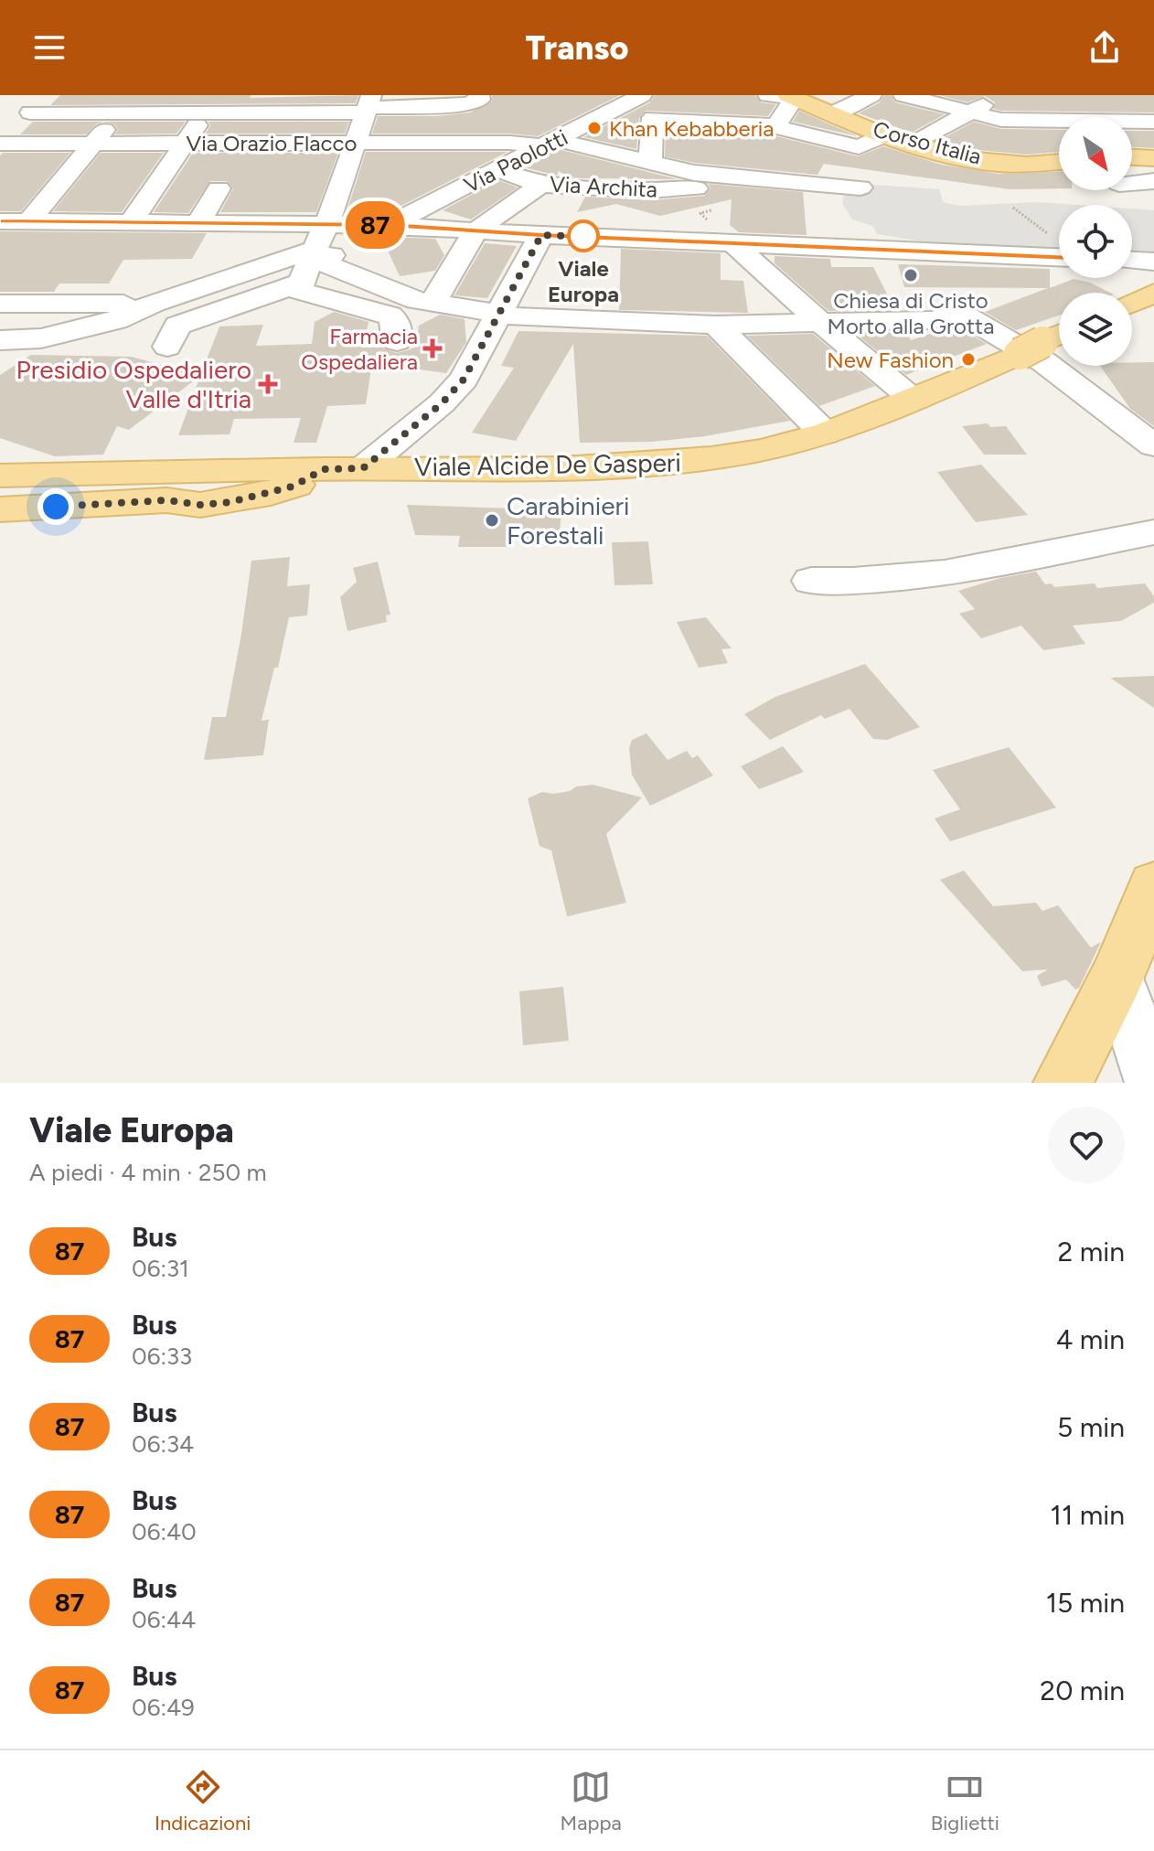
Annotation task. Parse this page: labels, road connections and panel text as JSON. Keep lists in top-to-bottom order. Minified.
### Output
{"streets":{"main road":["Corso Italia","Viale Alcide De Gasperi"],"street":["Via Orazio Flacco","Via Paolotti","Via Archita"]},"crossings":[["Via Orazio Flacco","Via Paolotti"],["Via Orazio Flacco","Via Archita"],["Via Paolotti","Via Archita"]],"places":{"other":["Khan Kebabberia","Viale Europa","Chiesa di Cristo Morto alla Grotta","New Fashion","Carabinieri Forestali"],"health":["Farmacia Ospedaliera","Presidio Ospedaliero Valle d'Itria"]},"lines":["bus line 87"],"north":"bottom right","page":{"header":"Transo","on_map":"87","heading":["Viale Europa","A piedi · 4 min · 250 m"],"list":[{"mark":"87","name":"Bus","note":"06:31","value":"2 min"},{"mark":"87","name":"Bus","note":"06:33","value":"4 min"},{"mark":"87","name":"Bus","note":"06:34","value":"5 min"},{"mark":"87","name":"Bus","note":"06:40","value":"11 min"},{"mark":"87","name":"Bus","note":"06:44","value":"15 min"},{"mark":"87","name":"Bus","note":"06:49","value":"20 min"}],"tabs":["Indicazioni","Mappa","Biglietti"]}}
